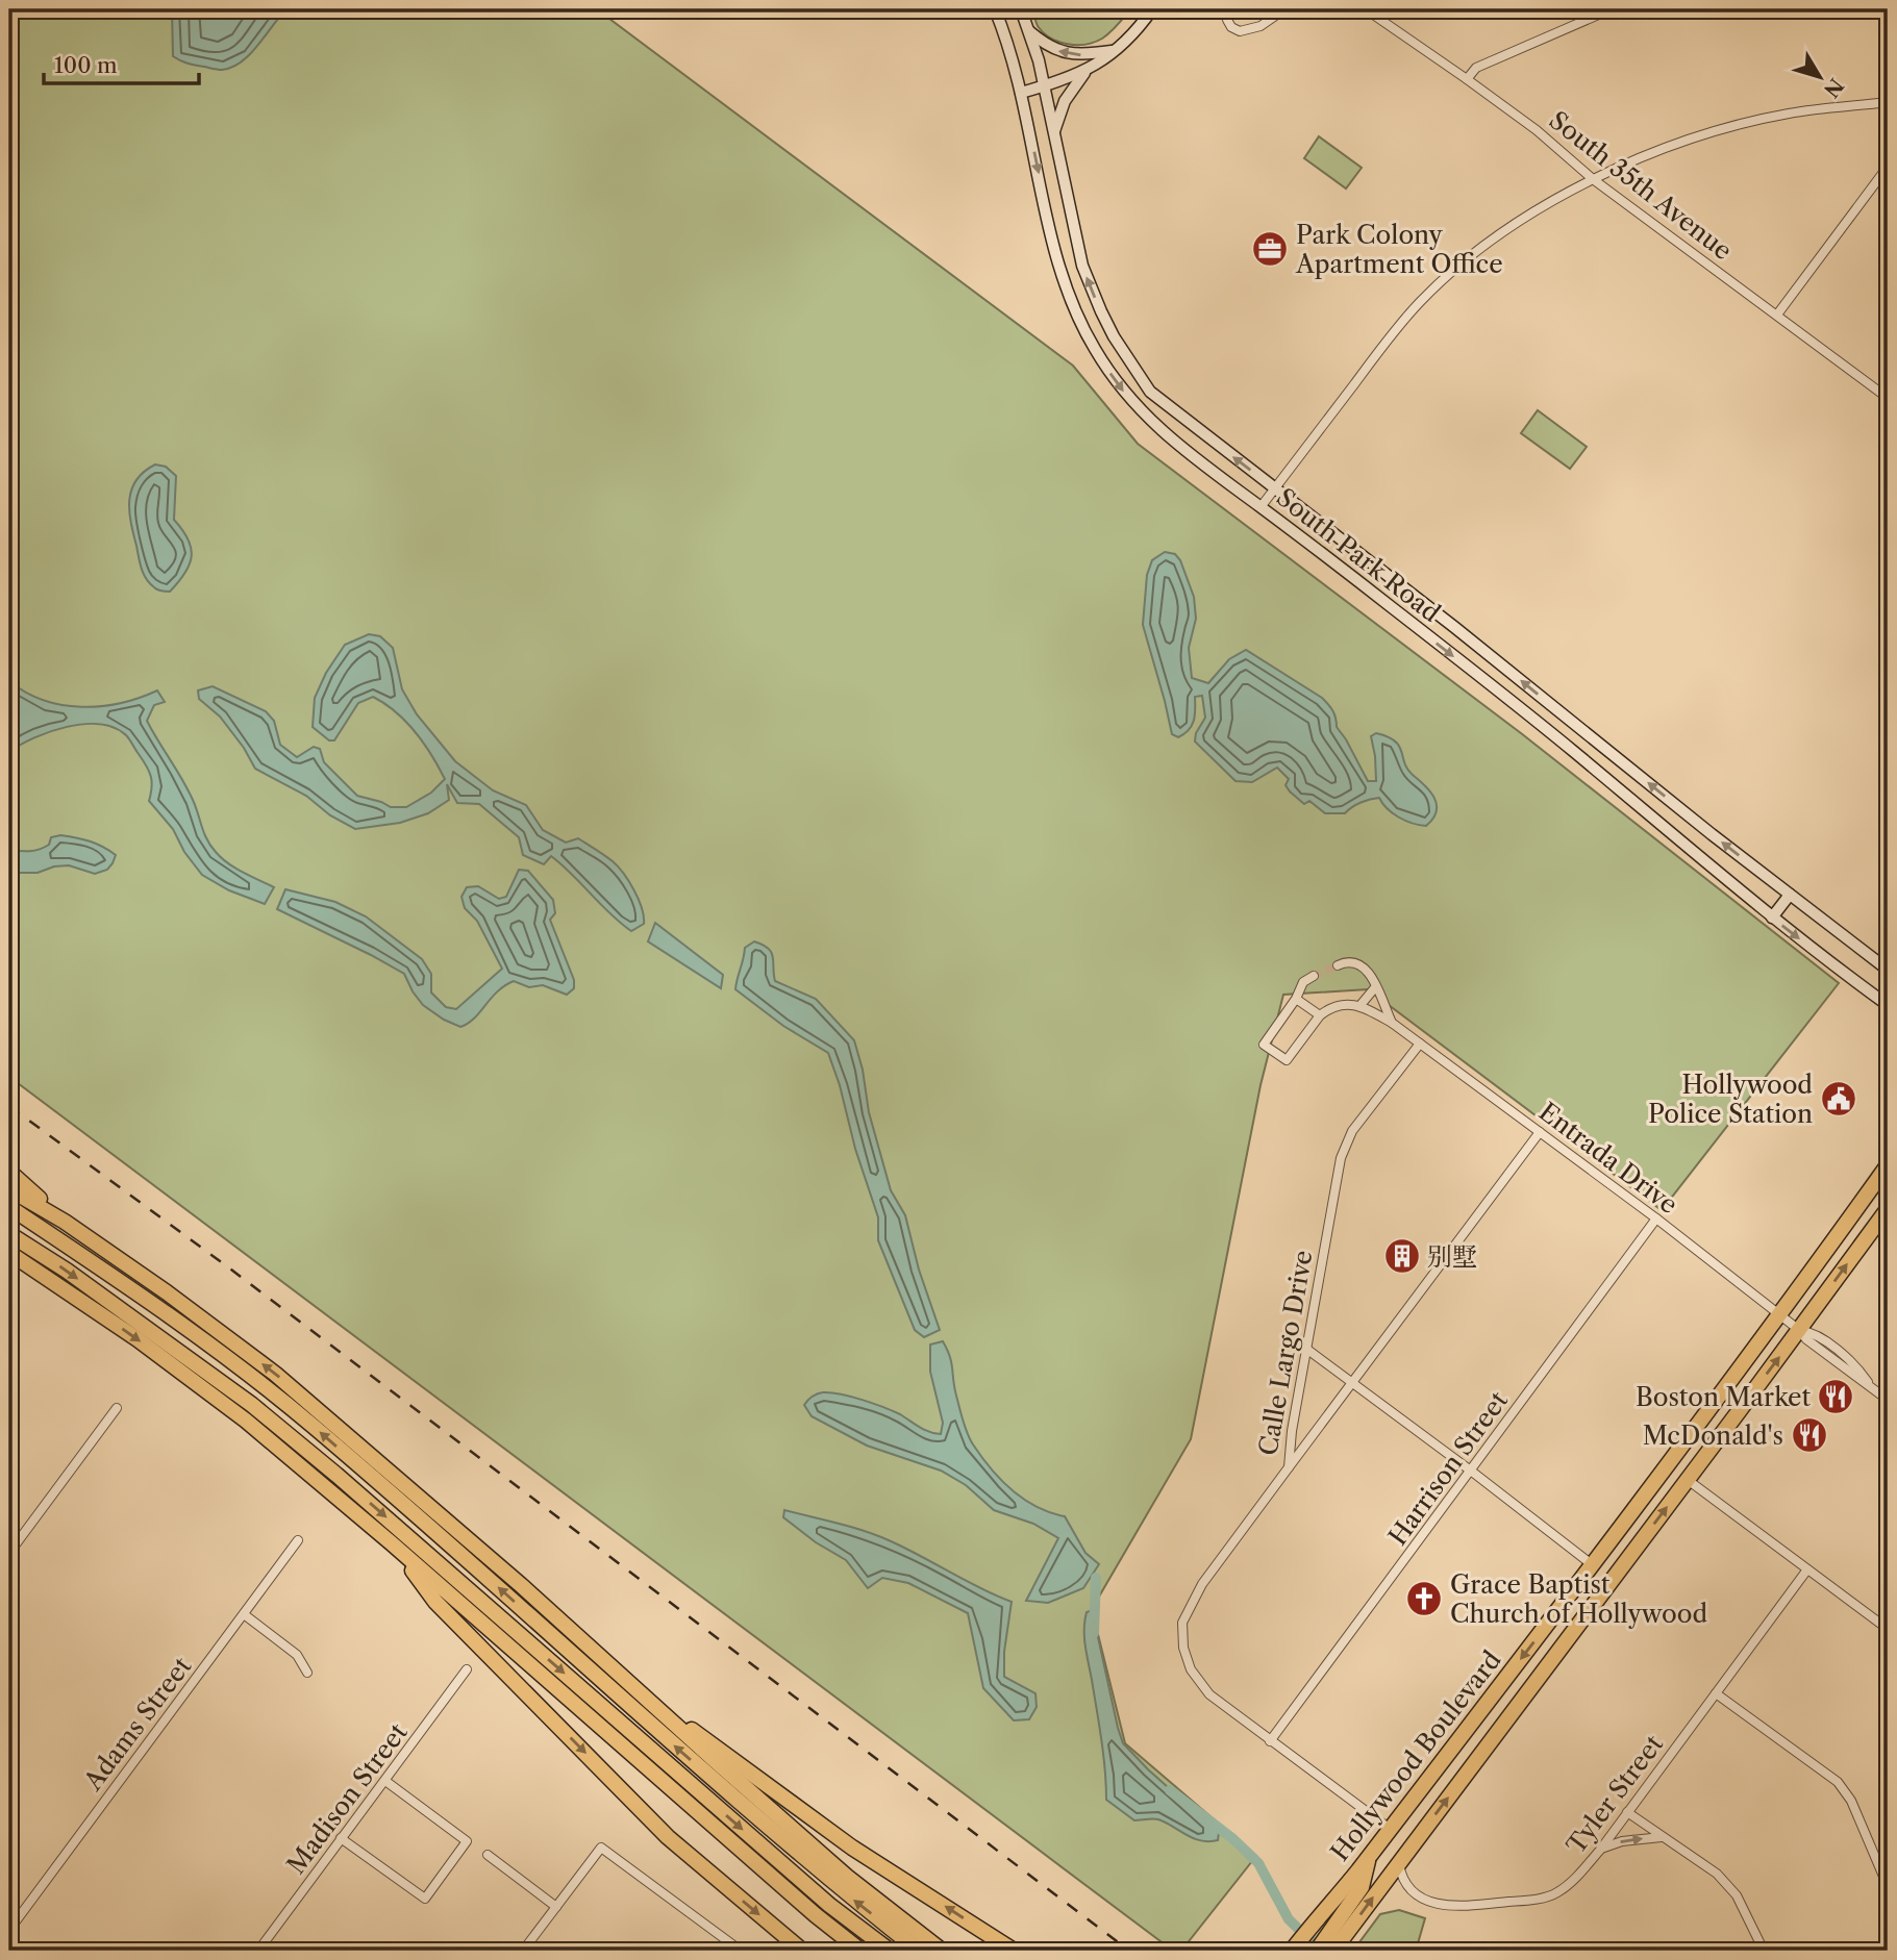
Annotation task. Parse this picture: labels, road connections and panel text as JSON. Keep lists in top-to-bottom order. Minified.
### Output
{"streets":{"highway":["Hollywood Boulevard"],"street":["South 35th Avenue","South Park Road","Entrada Drive","Calle Largo Drive","Harrison Street","Adams Street","Tyler Street","Madison Street"]},"crossings":[["Entrada Drive","Calle Largo Drive"],["Entrada Drive","Harrison Street"],["Entrada Drive","Hollywood Boulevard"],["Calle Largo Drive","Harrison Street"],["Calle Largo Drive","Hollywood Boulevard"],["Hollywood Boulevard","Tyler Street"]],"places":{"office":["Park Colony Apartment Office"],"public building":["Hollywood Police Station"],"building":["别墅"],"restaurant":["Boston Market","McDonald's"],"church":["Grace Baptist Church of Hollywood"]},"scale_bar":"100 m","north":"bottom right"}
